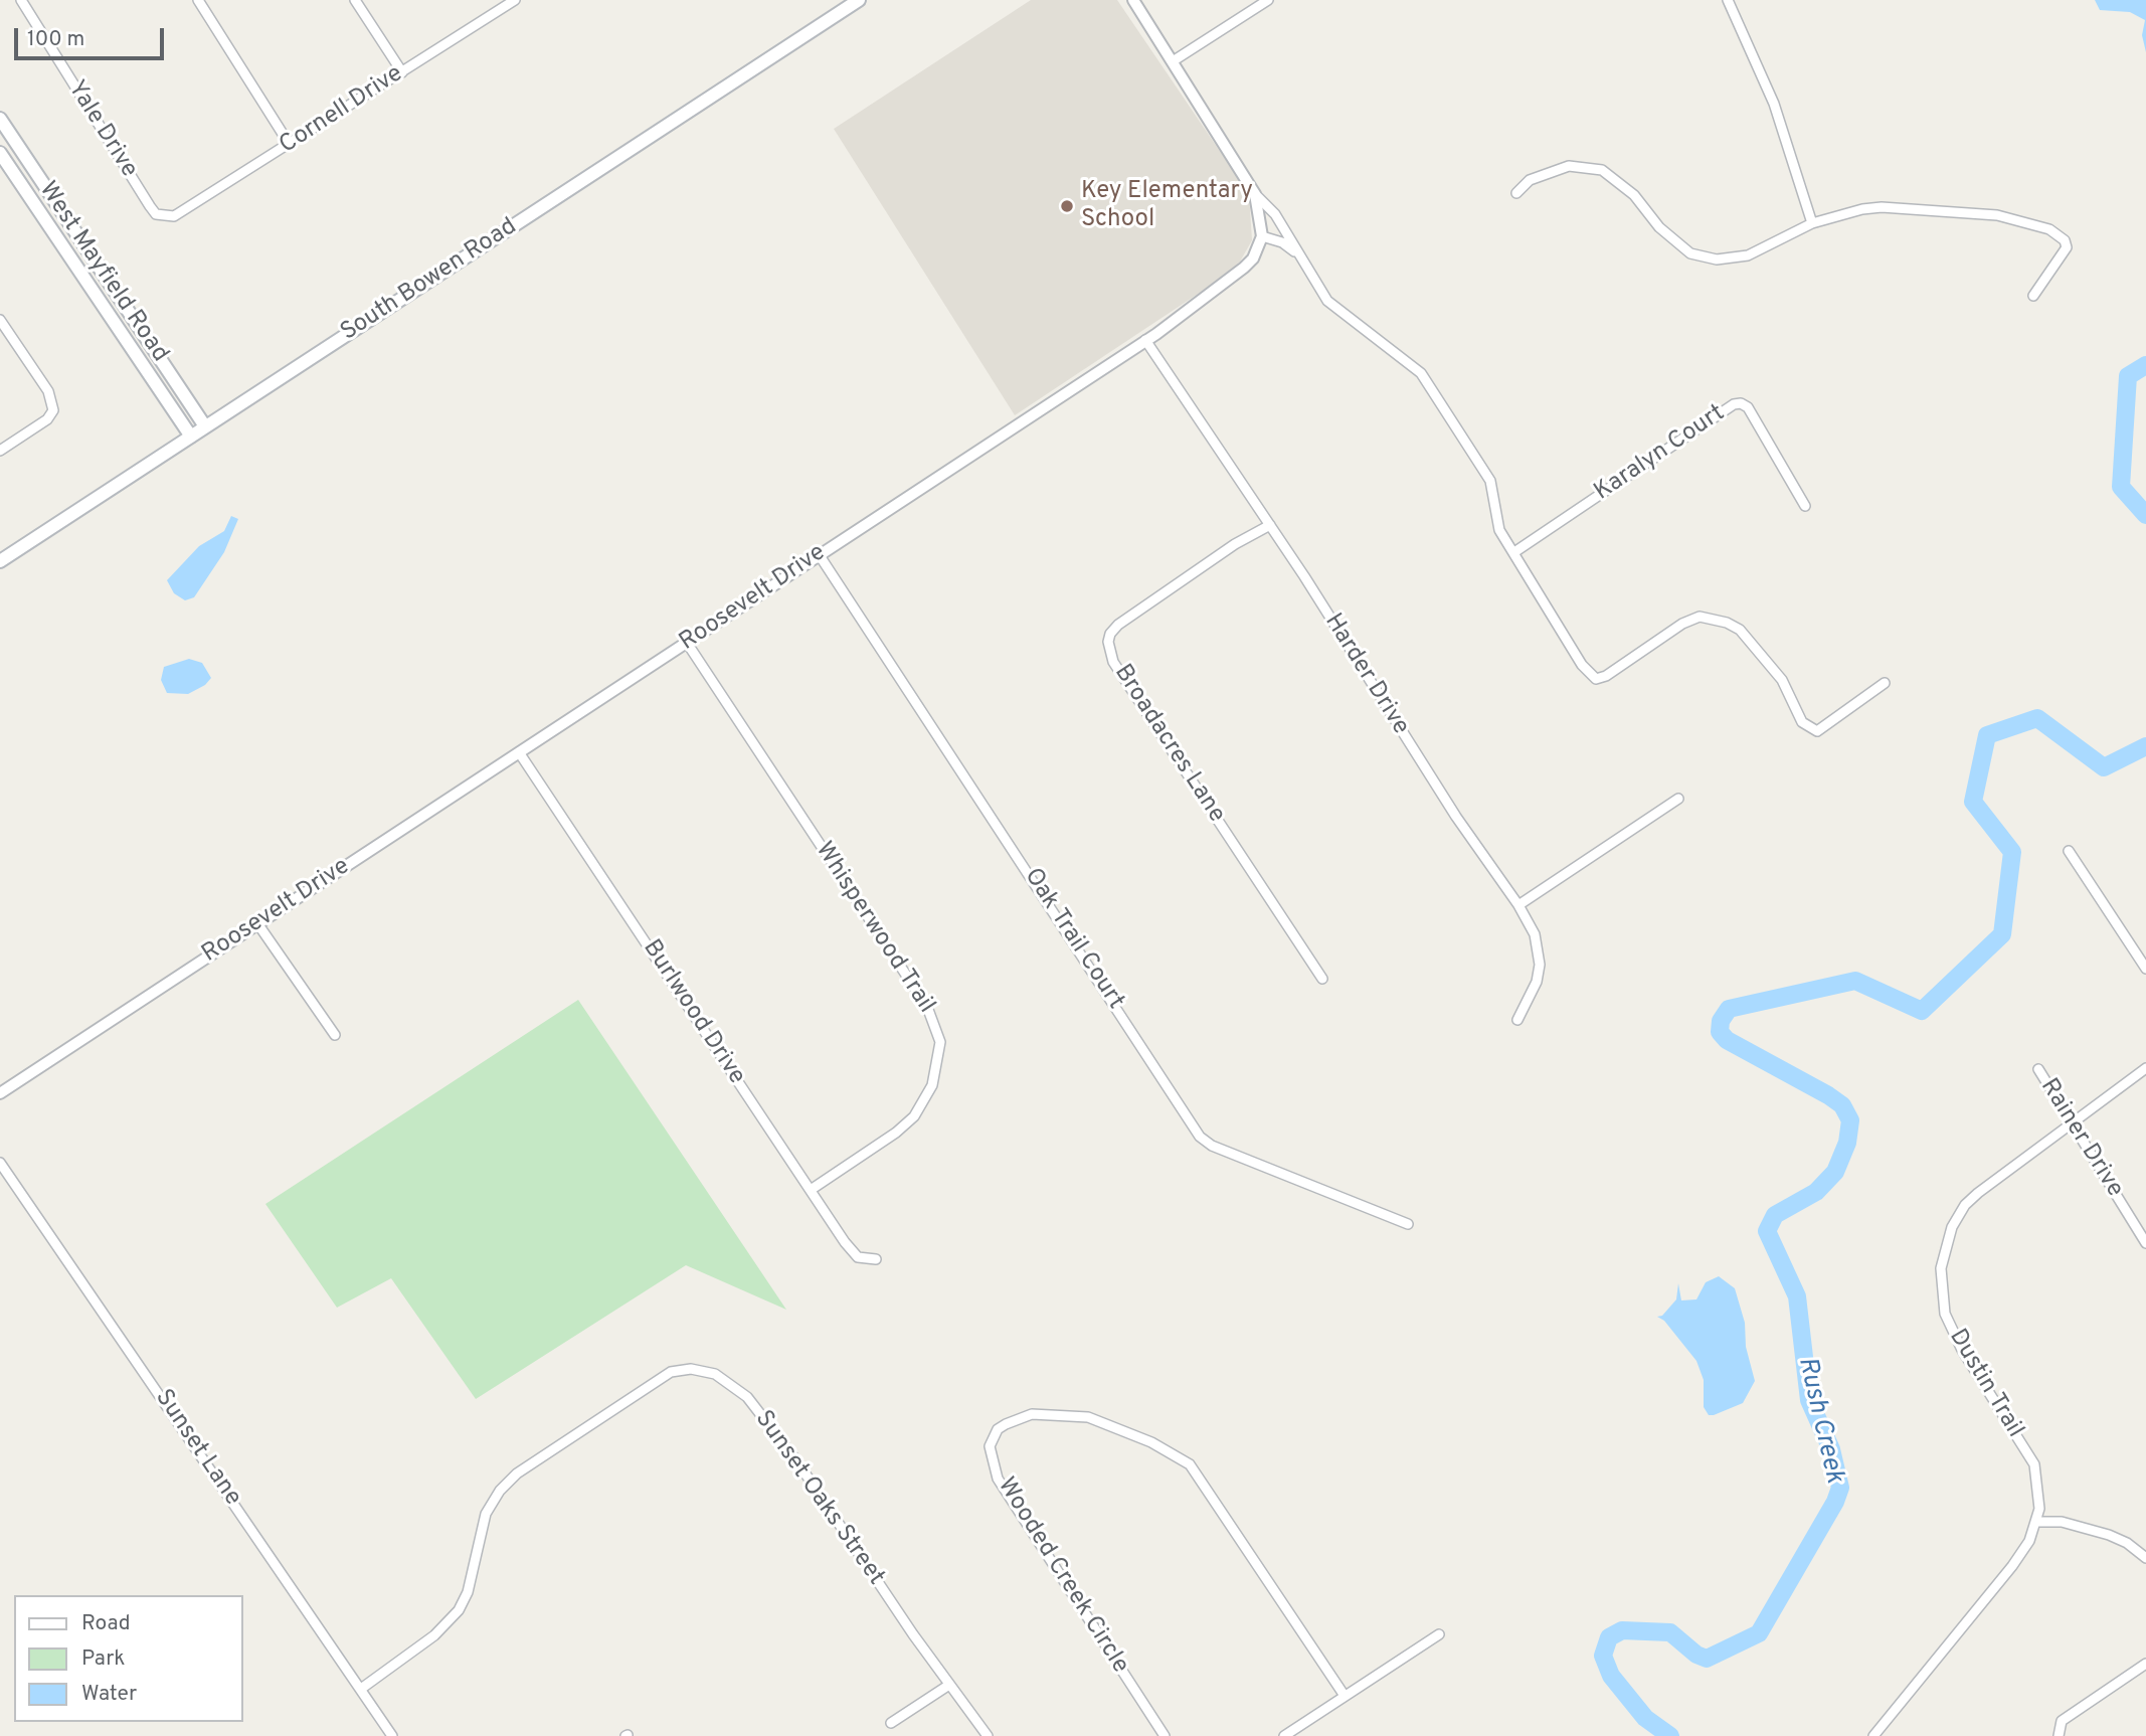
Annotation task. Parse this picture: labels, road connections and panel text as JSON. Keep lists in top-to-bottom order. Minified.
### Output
{"streets":{"main road":["West Mayfield Road","South Bowen Road"],"street":["Cornell Drive","Yale Drive","Karalyn Court","Roosevelt Drive","Harder Drive","Broadacres Lane","Whisperwood Trail","Oak Trail Court","Burlwood Drive","Rainer Drive","Dustin Trail","Sunset Lane","Sunset Oaks Street","Wooded Creek Circle"]},"crossings":[["Cornell Drive","Yale Drive"],["West Mayfield Road","South Bowen Road"],["Roosevelt Drive","Harder Drive"],["Roosevelt Drive","Whisperwood Trail"],["Roosevelt Drive","Oak Trail Court"],["Roosevelt Drive","Burlwood Drive"],["Harder Drive","Broadacres Lane"],["Whisperwood Trail","Burlwood Drive"],["Rainer Drive","Dustin Trail"],["Sunset Lane","Sunset Oaks Street"]],"water":["Rush Creek"],"places":["Key Elementary School"],"legend":["Road","Park","Water"],"scale_bar":"100 m"}
